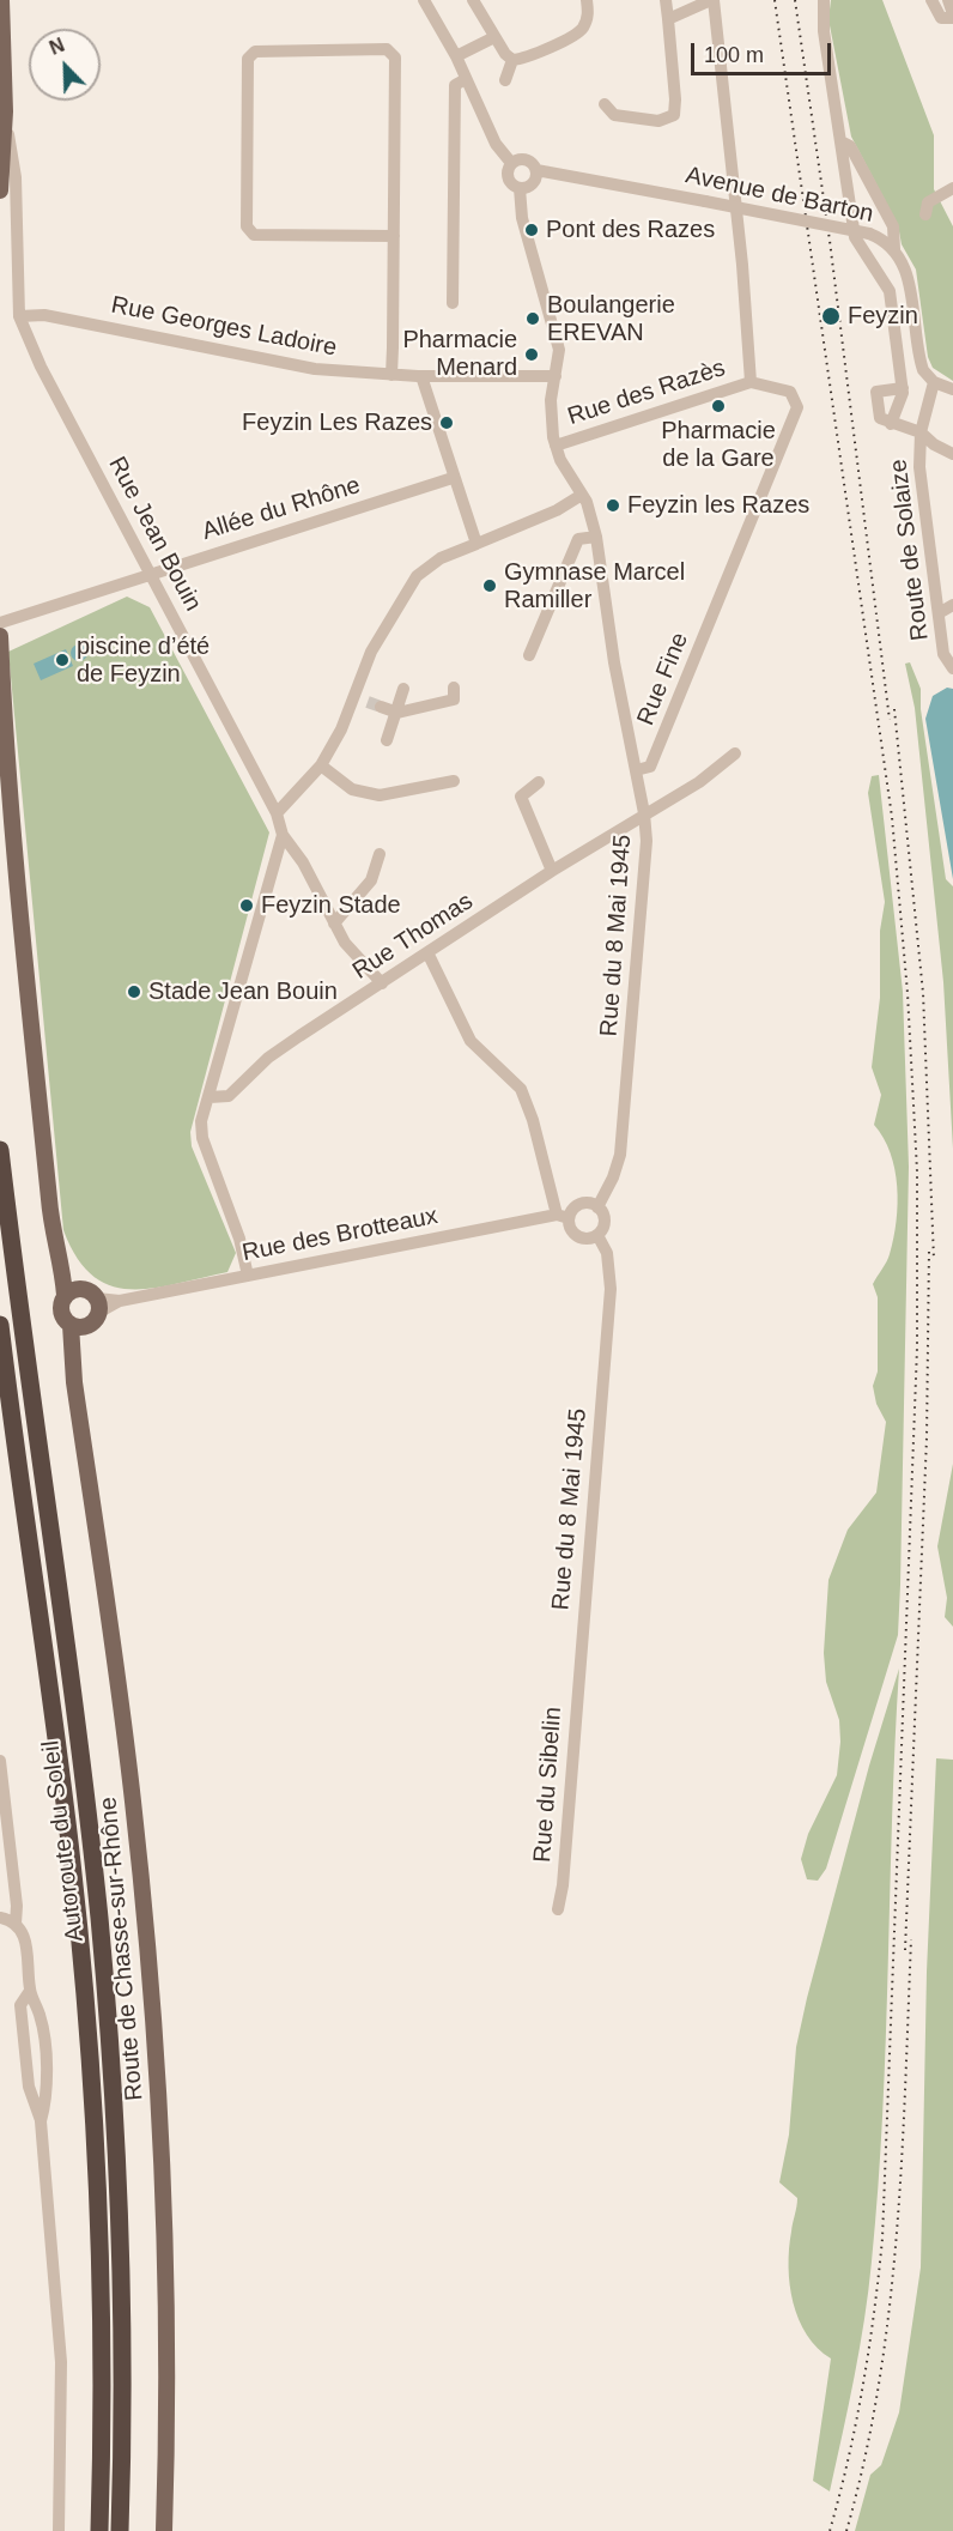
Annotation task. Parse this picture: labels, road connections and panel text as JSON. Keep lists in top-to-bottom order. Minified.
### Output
{"streets":{"highway":["Autoroute du Soleil"],"main road":["Route de Chasse-sur-Rhône"],"street":["Avenue de Barton","Rue Georges Ladoire","Rue des Razès","Allée du Rhône","Rue Jean Bouin","Route de Solaize","Rue Fine","Rue du 8 Mai 1945","Rue Thomas","Rue des Brotteaux","Rue du Sibelin"]},"crossings":[["Avenue de Barton","Route de Solaize"],["Rue Georges Ladoire","Rue Jean Bouin"],["Rue des Razès","Rue Fine"],["Rue des Razès","Rue du 8 Mai 1945"],["Allée du Rhône","Rue Jean Bouin"],["Rue Jean Bouin","Rue Thomas"],["Rue Fine","Rue du 8 Mai 1945"],["Rue du 8 Mai 1945","Rue Thomas"],["Rue du 8 Mai 1945","Rue des Brotteaux"],["Rue du 8 Mai 1945","Rue du Sibelin"]],"places":["Pont des Razes","Feyzin","Boulangerie EREVAN","Pharmacie Menard","Pharmacie de la Gare","Feyzin Les Razes","Feyzin les Razes","Gymnase Marcel Ramiller","piscine d’été de Feyzin","Feyzin Stade","Stade Jean Bouin"],"scale_bar":"100 m","north":"top left"}
